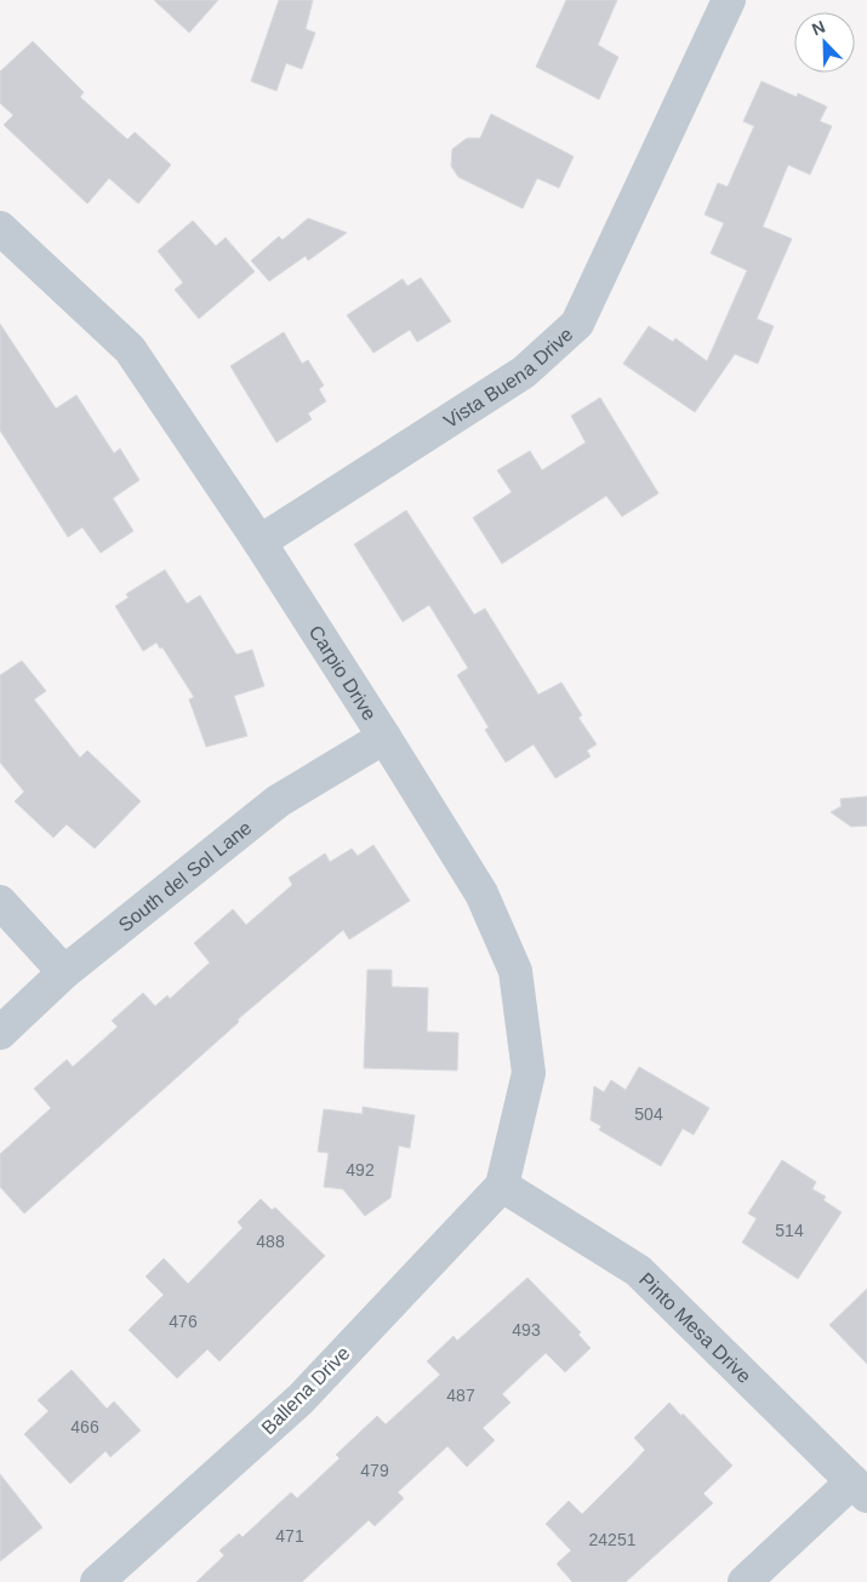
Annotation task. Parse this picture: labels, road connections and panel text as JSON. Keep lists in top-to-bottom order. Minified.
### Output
{"streets":{"street":["Vista Buena Drive","Carpio Drive","South del Sol Lane","Pinto Mesa Drive","Ballena Drive"]},"crossings":[["Vista Buena Drive","Carpio Drive"],["Carpio Drive","South del Sol Lane"],["Carpio Drive","Pinto Mesa Drive"],["Carpio Drive","Ballena Drive"],["Pinto Mesa Drive","Ballena Drive"]],"house_numbers":["504","492","514","488","476","493","487","466","479","471","24251"],"north":"top left"}
